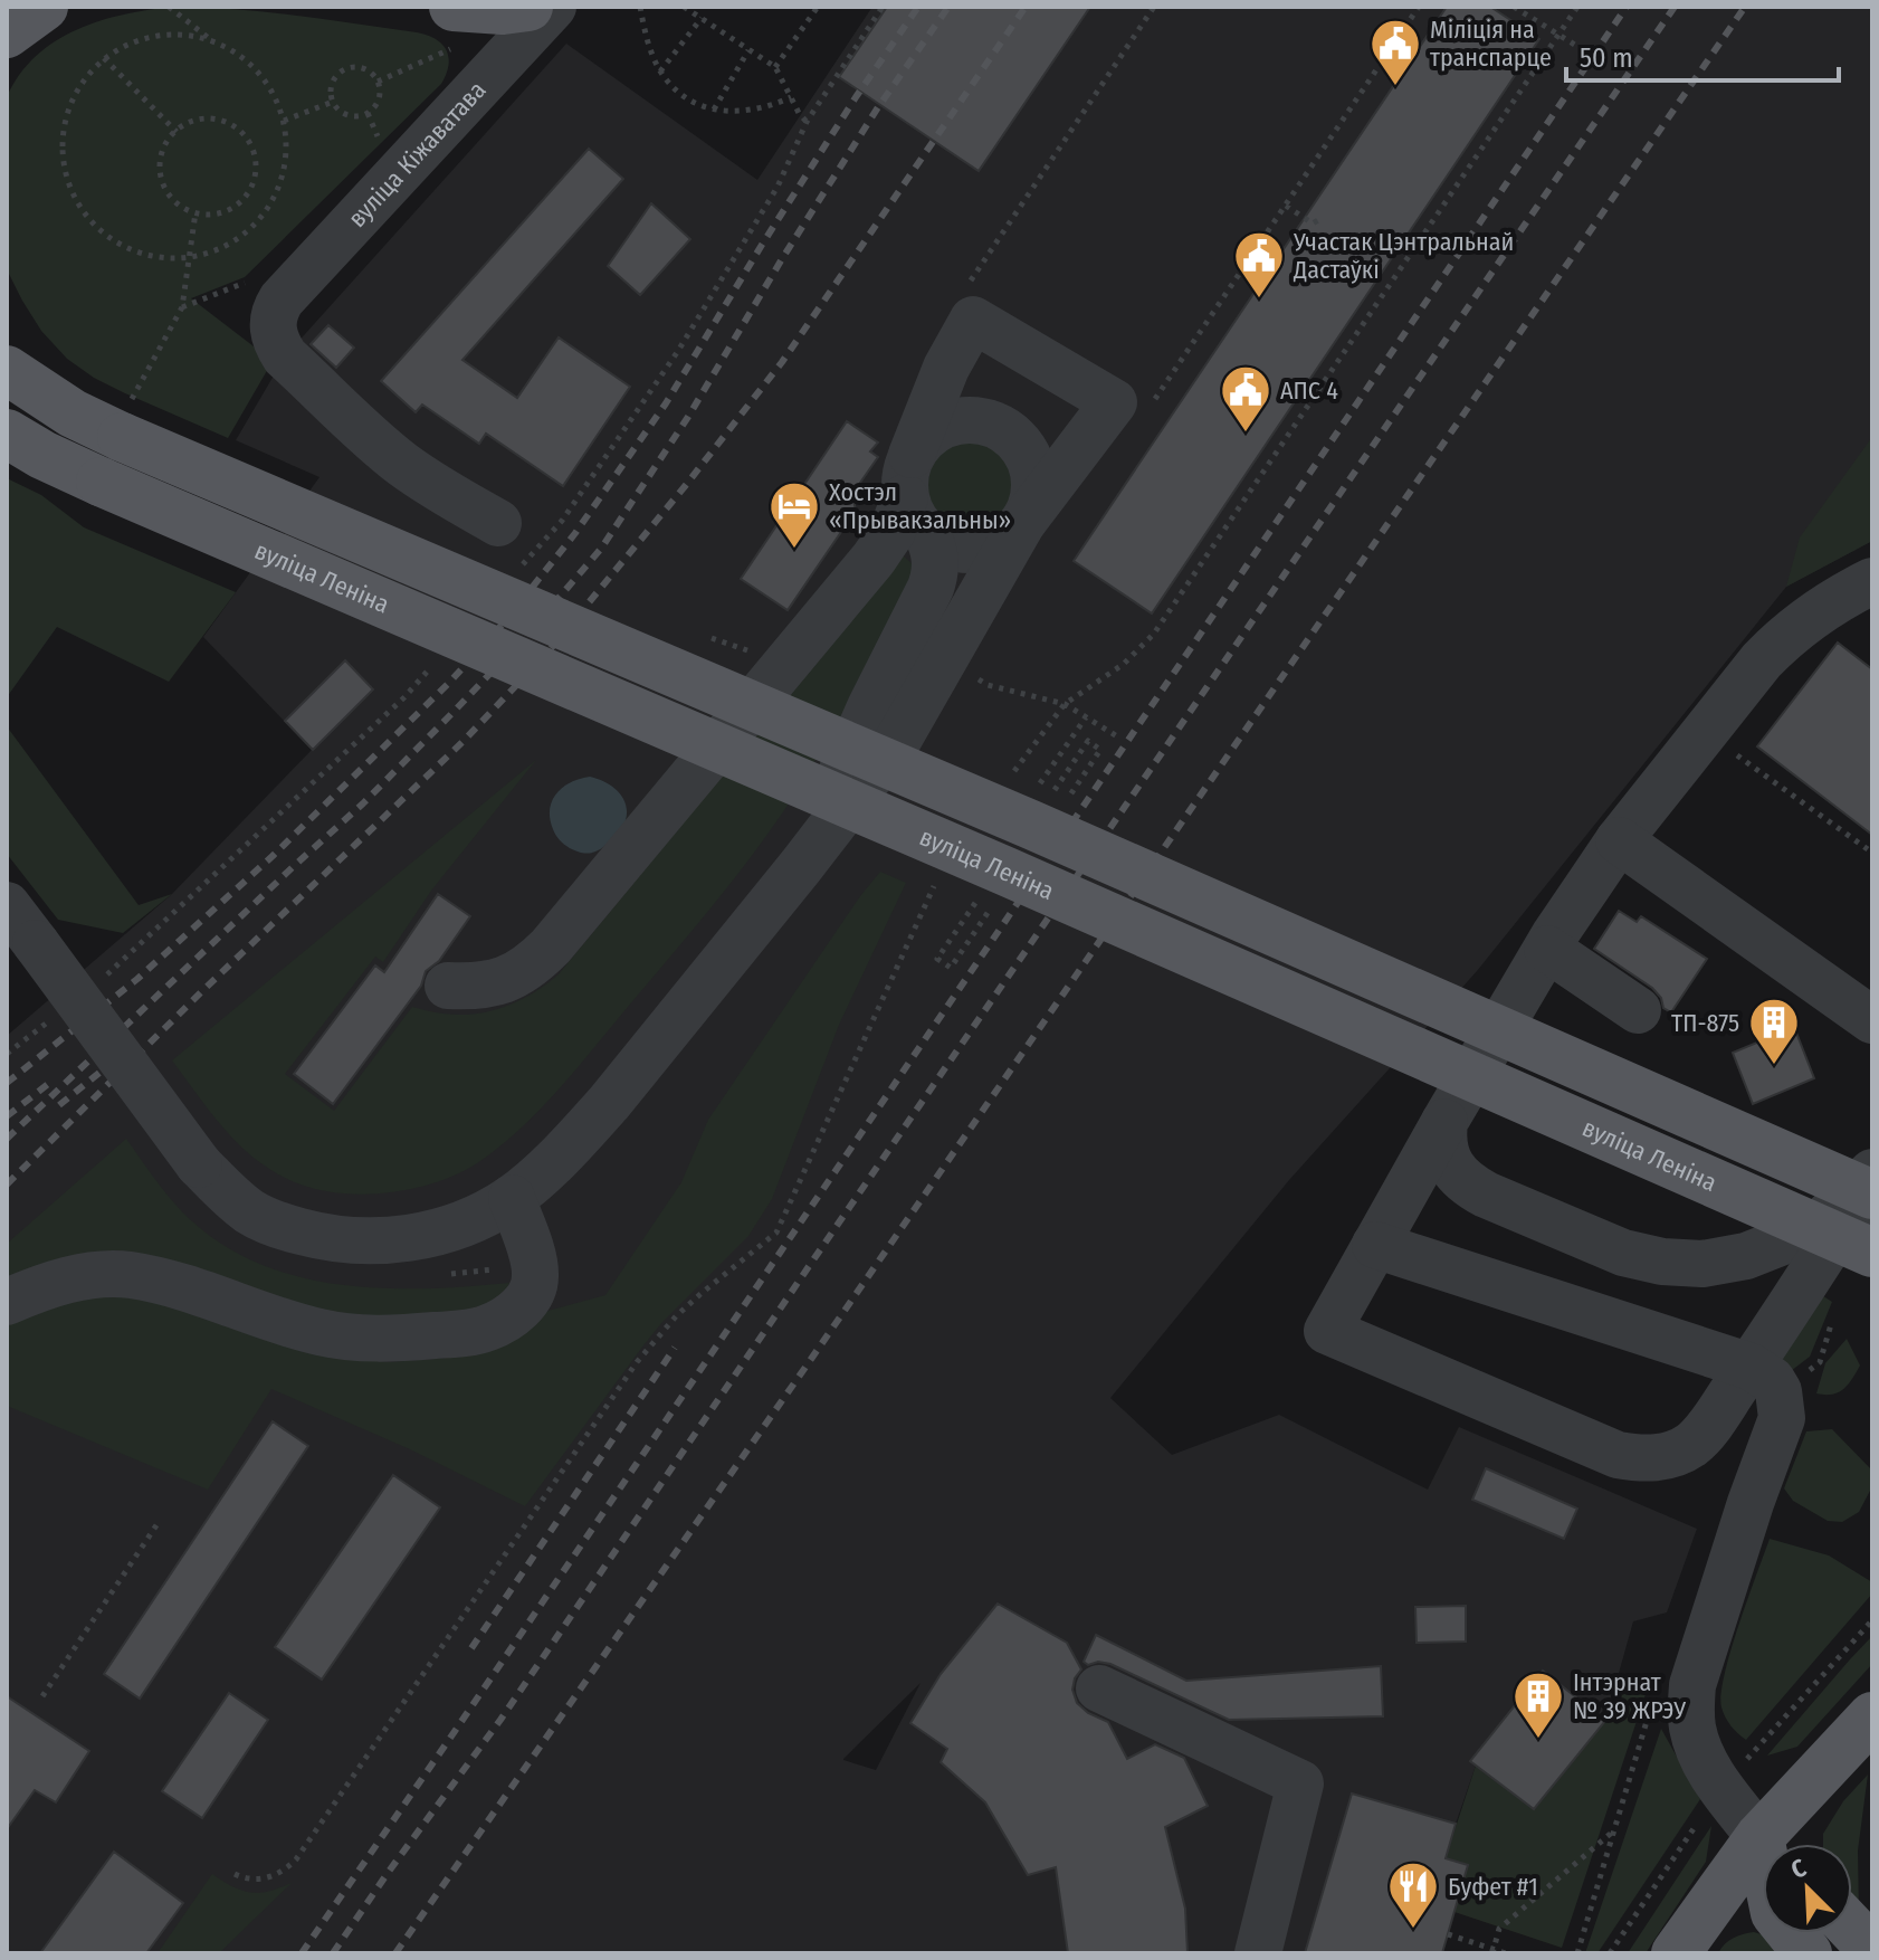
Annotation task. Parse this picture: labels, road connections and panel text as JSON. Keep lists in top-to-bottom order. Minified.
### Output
{"streets":{"main road":["вуліца Леніна"],"street":["вуліца Кіжаватава"]},"places":{"public building":["Міліція на транспарце","Участак Цэнтральнай Дастаўкі","АПС 4"],"hotel":["Хостэл «Прывакзальны»"],"building":["ТП-875","Інтэрнат № 39 ЖРЭУ"],"restaurant":["Буфет #1"]},"scale_bar":"50 m","north":"top left"}
